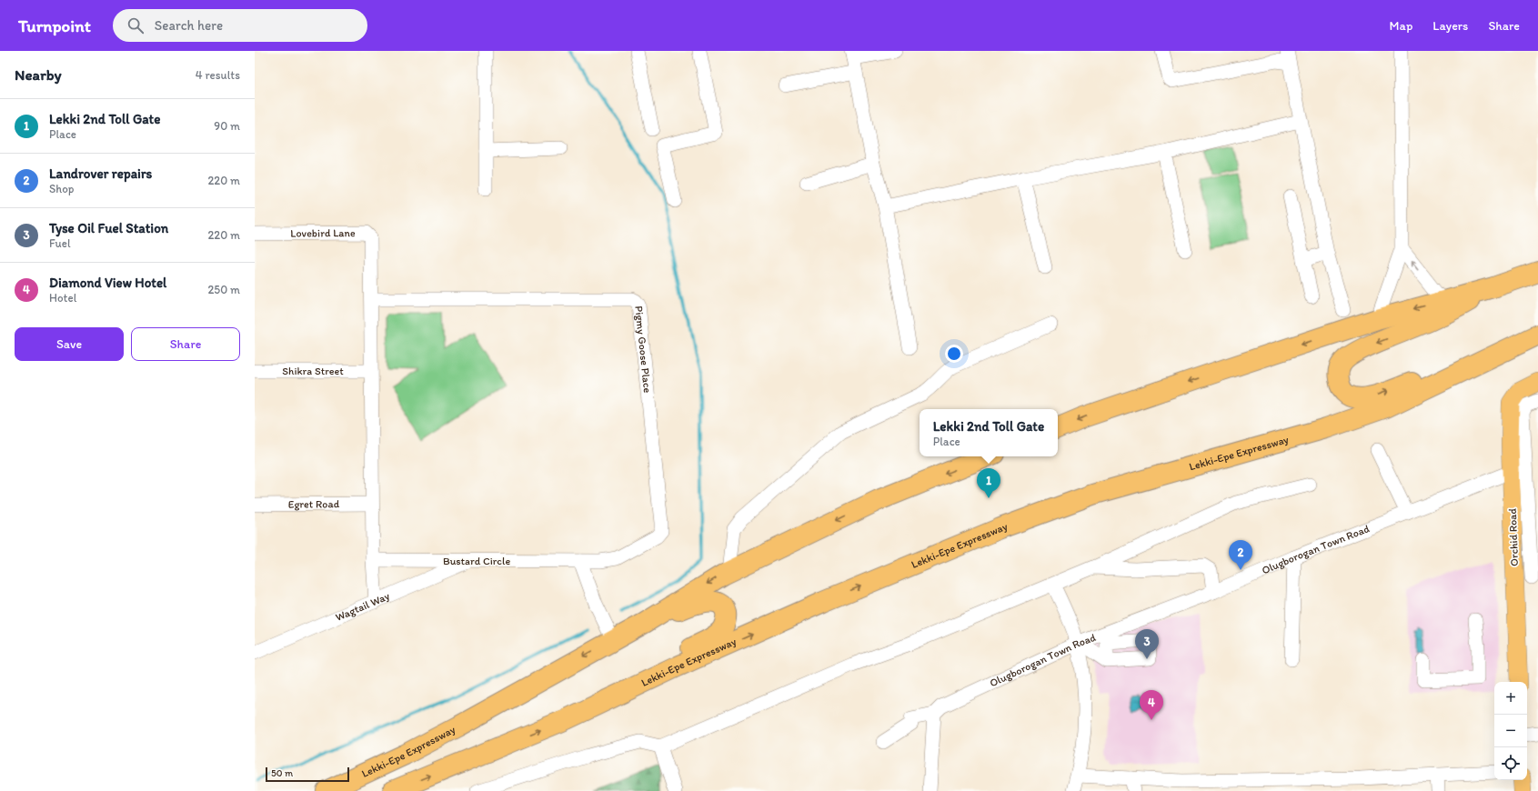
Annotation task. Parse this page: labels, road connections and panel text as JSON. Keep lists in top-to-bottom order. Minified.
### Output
{"streets":{"highway":["Lekki-Epe Expressway"],"main road":["Orchid Road"],"street":["Lovebird Lane","Pigmy Goose Place","Shikra Street","Egret Road","Olugborogan Town Road","Bustard Circle","Wagtail Way"]},"crossings":[["Lovebird Lane","Pigmy Goose Place"],["Lovebird Lane","Shikra Street"],["Lovebird Lane","Egret Road"],["Lovebird Lane","Bustard Circle"],["Lovebird Lane","Wagtail Way"],["Pigmy Goose Place","Bustard Circle"],["Orchid Road","Olugborogan Town Road"],["Bustard Circle","Wagtail Way"]],"scale_bar":"50 m","page":{"header":"Turnpoint","search":"Search here","nav":["Map","Layers","Share"],"heading":["Nearby","4 results"],"list":[{"mark":"1","name":"Lekki 2nd Toll Gate","note":"Place","value":"90 m"},{"mark":"2","name":"Landrover repairs","note":"Shop","value":"220 m"},{"mark":"3","name":"Tyse Oil Fuel Station","note":"Fuel","value":"220 m"},{"mark":"4","name":"Diamond View Hotel","note":"Hotel","value":"250 m"}],"buttons":["Save","Share"],"popup":["Lekki 2nd Toll Gate","Place"],"pins":["1","2","3","4"],"map_buttons":["+","−"],"scale":"50 m"}}
